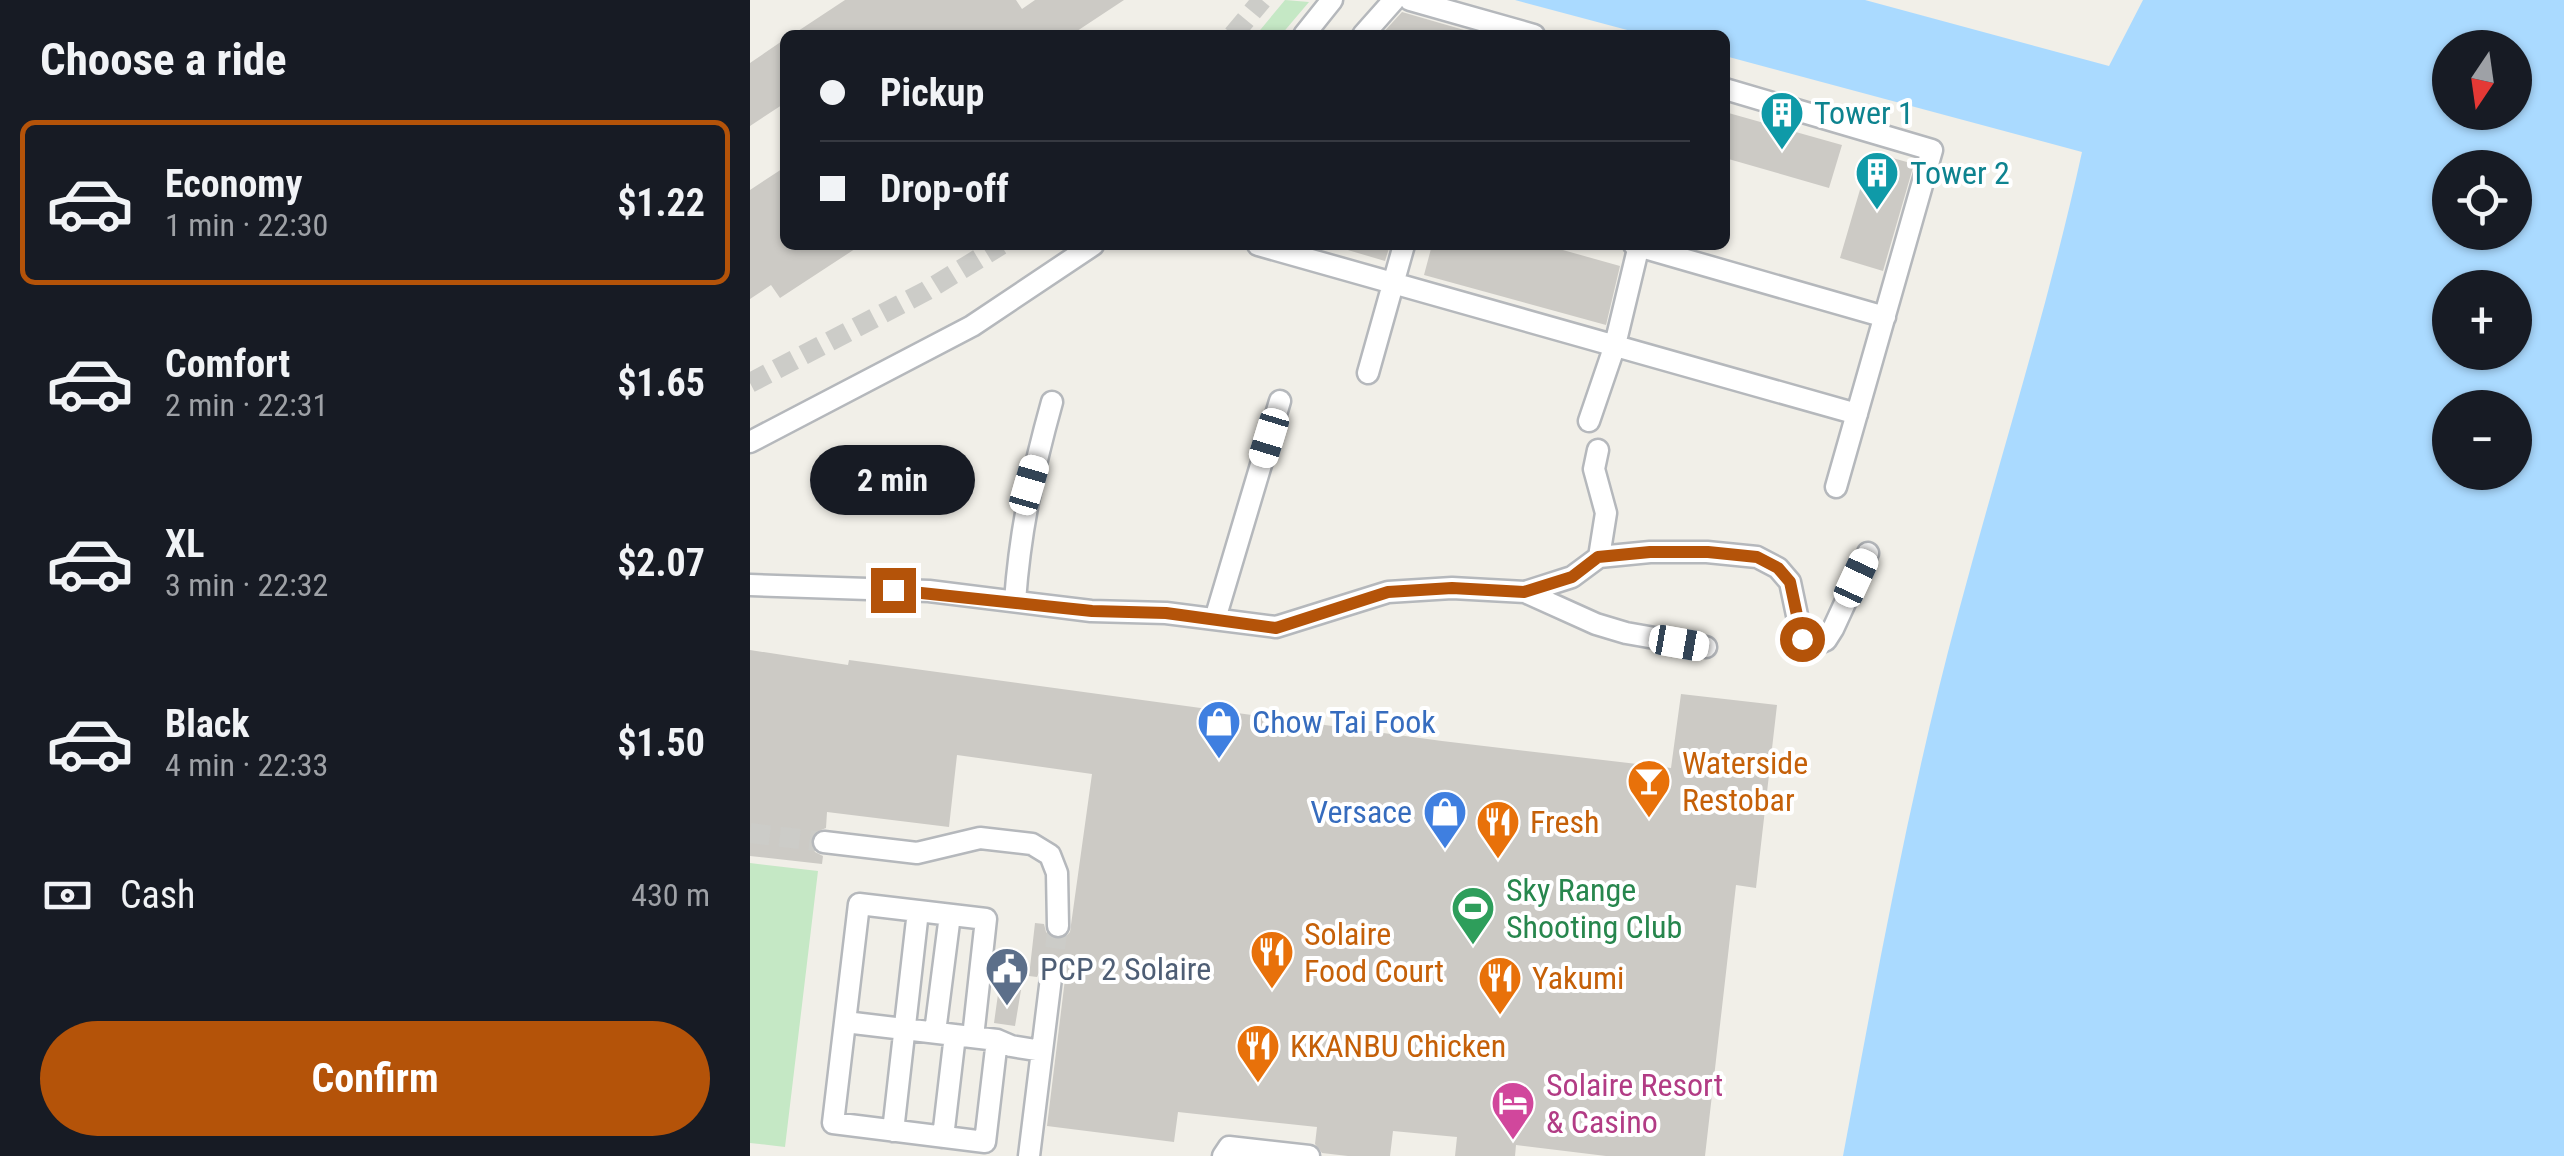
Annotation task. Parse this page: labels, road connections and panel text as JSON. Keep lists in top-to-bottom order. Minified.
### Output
{"places":{"building":["Tower 1","Tower 2"],"shop":["Chow Tai Fook","Versace"],"bar":["Waterside Restobar"],"restaurant":["Fresh","Solaire Food Court","Yakumi","KKANBU Chicken"],"sports":["Sky Range Shooting Club"],"public building":["PCP 2 Solaire"],"hotel":["Solaire Resort & Casino"]},"north":"bottom","page":{"heading":"Choose a ride","map_buttons":["+","−"],"banner":["Pickup","Drop-off"],"list":[{"name":"Economy","note":"1 min · 22:30","value":"$1.22"},{"name":"Comfort","note":"2 min · 22:31","value":"$1.65"},{"name":"XL","note":"3 min · 22:32","value":"$2.07"},{"name":"Black","note":"4 min · 22:33","value":"$1.50"}],"bubble":"2 min","pay":["Cash","430 m"],"buttons":"Confirm"}}
